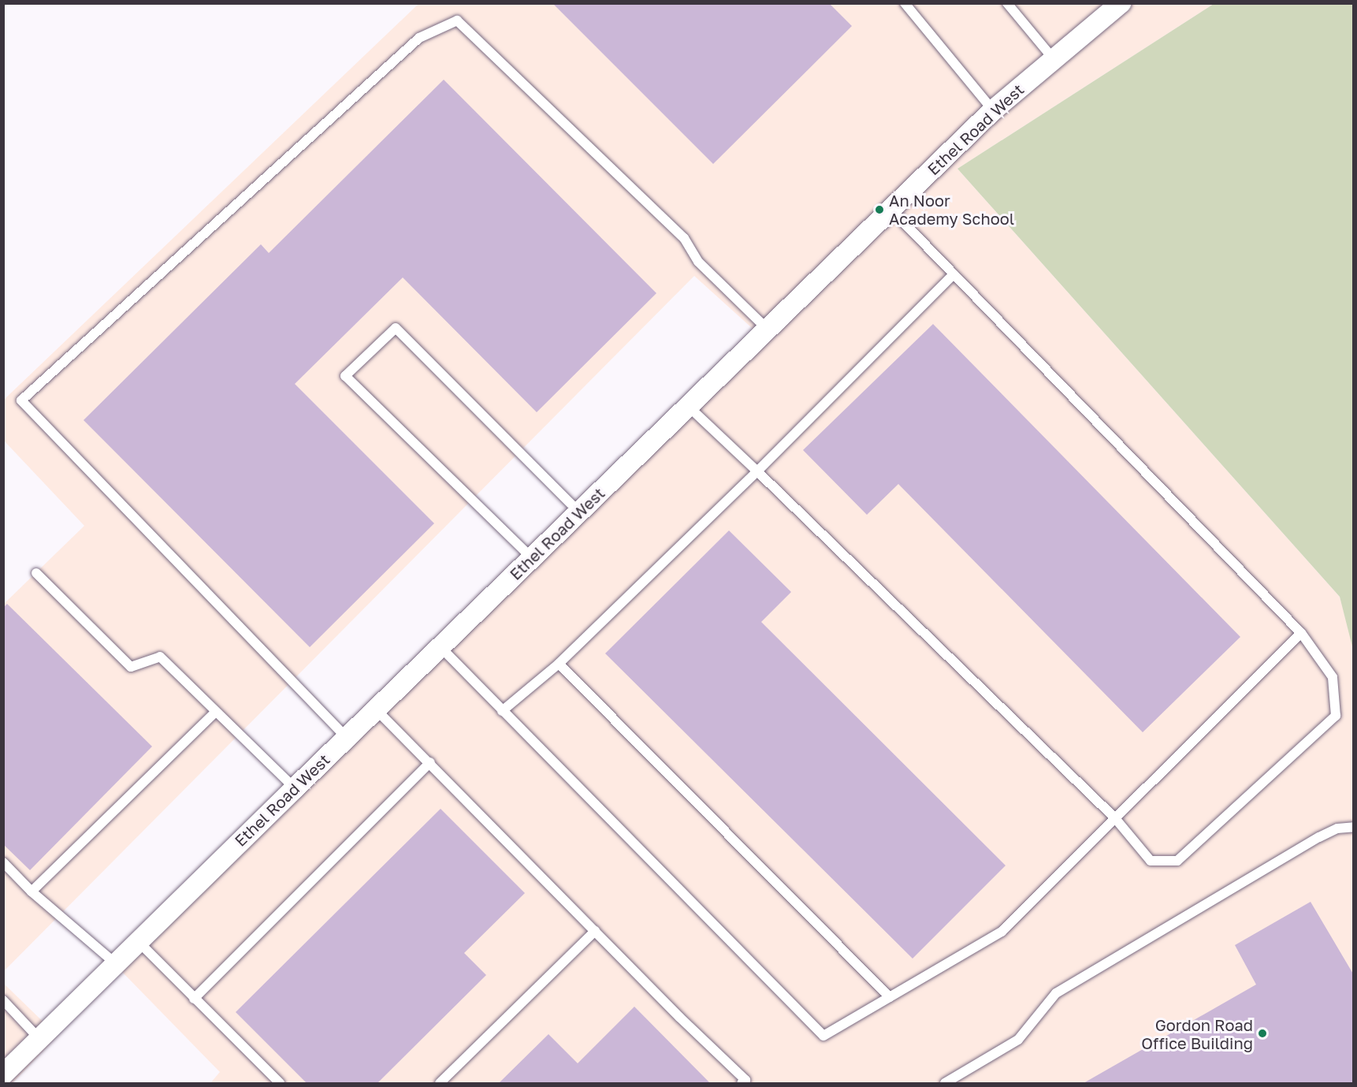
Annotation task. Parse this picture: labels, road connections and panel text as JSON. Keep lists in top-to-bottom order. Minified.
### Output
{"streets":{"street":["Ethel Road West"]},"places":["An Noor Academy School","Gordon Road Office Building"]}
